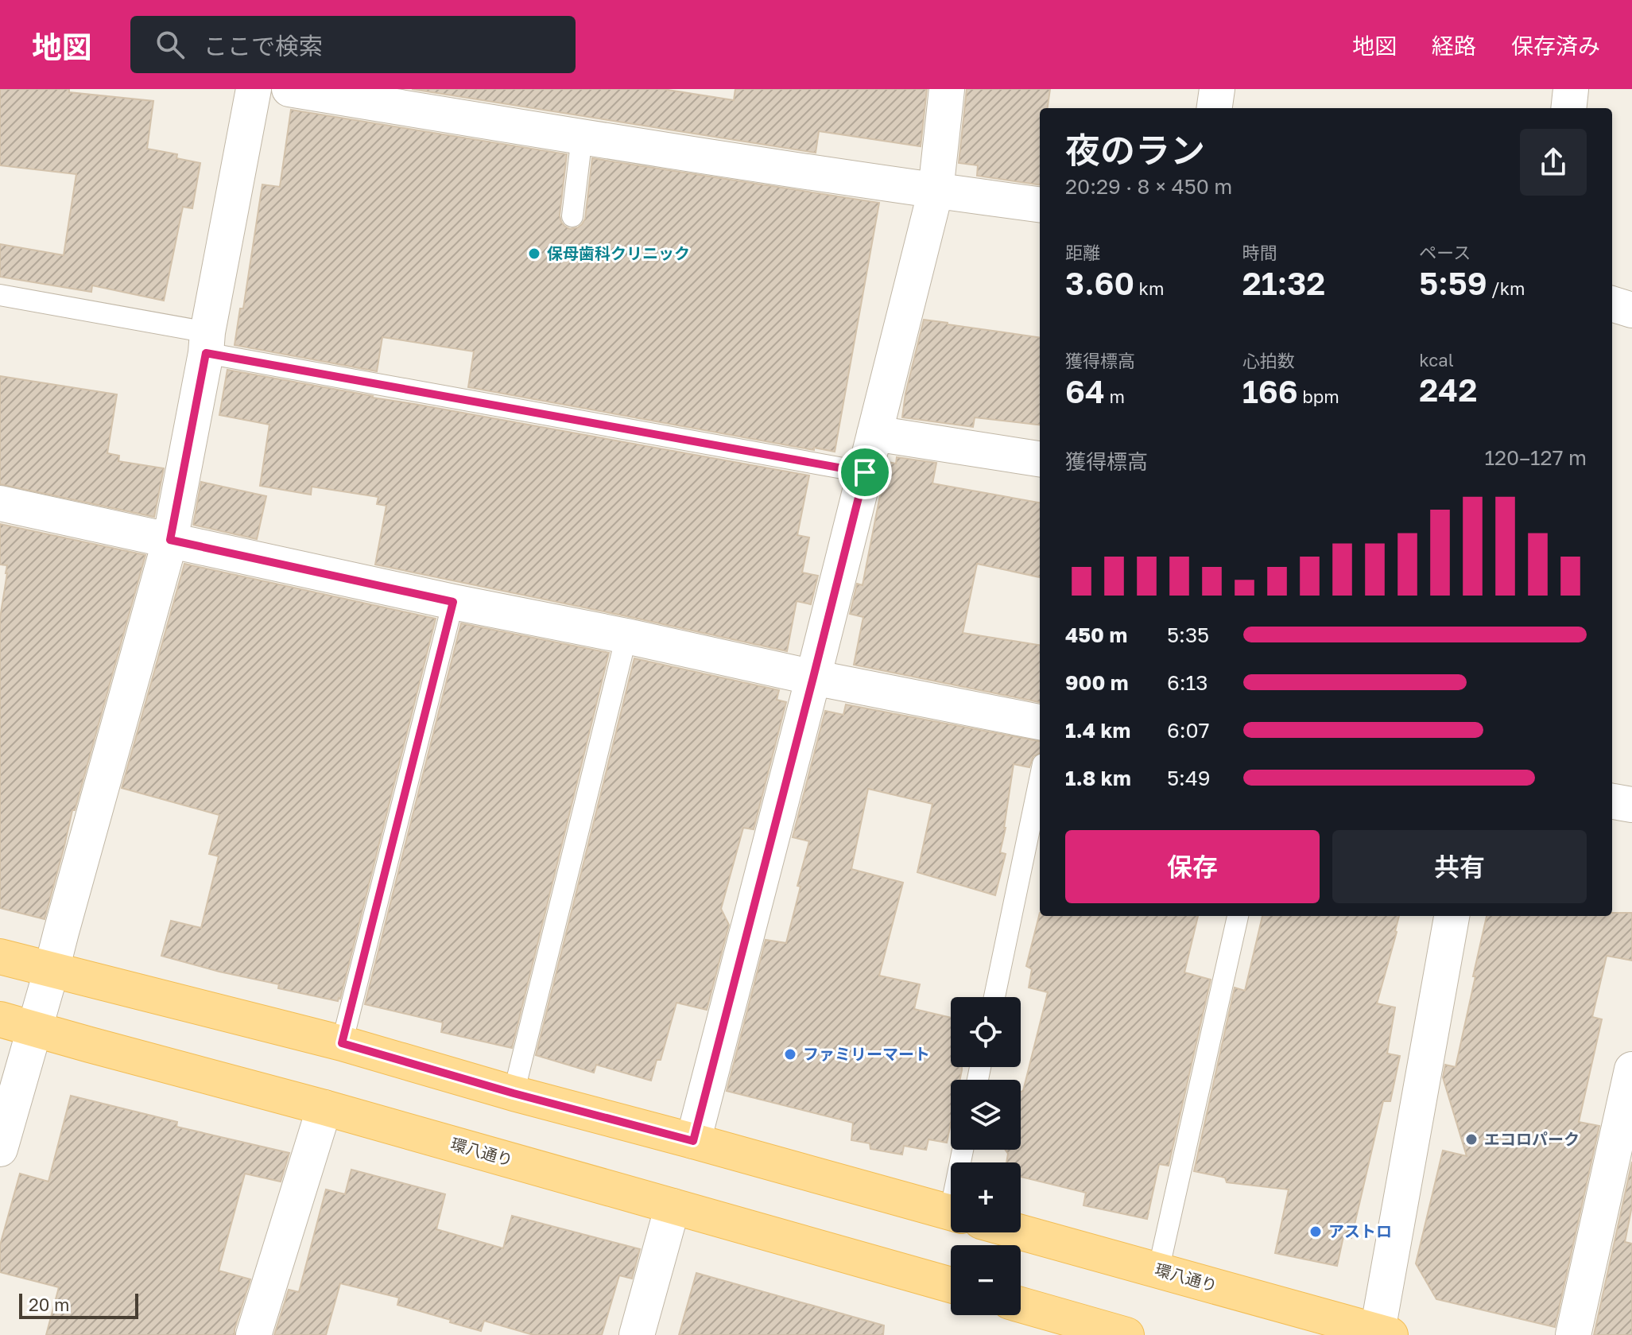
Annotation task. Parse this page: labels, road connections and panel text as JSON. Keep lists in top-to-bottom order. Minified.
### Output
{"streets":{"main road":["環八通り"]},"places":["保母歯科クリニック","ファミリーマート","エコロパーク","アストロ"],"scale_bar":"20 m","page":{"header":"地図","search":"ここで検索","nav":["地図","経路","保存済み"],"heading":["夜のラン","20:29 · 8 × 450 m"],"stats":[["距離","3.60 km"],["時間","21:32"],["ペース","5:59 /km"],["獲得標高","64 m"],["心拍数","166 bpm"],["kcal","242"]],"chart":["獲得標高","120–127 m"],"list":[{"name":"450 m","note":"5:35"},{"name":"900 m","note":"6:13"},{"name":"1.4 km","note":"6:07"},{"name":"1.8 km","note":"5:49"}],"buttons":["保存","共有"],"map_buttons":["+","−"],"scale":"20 m"}}
